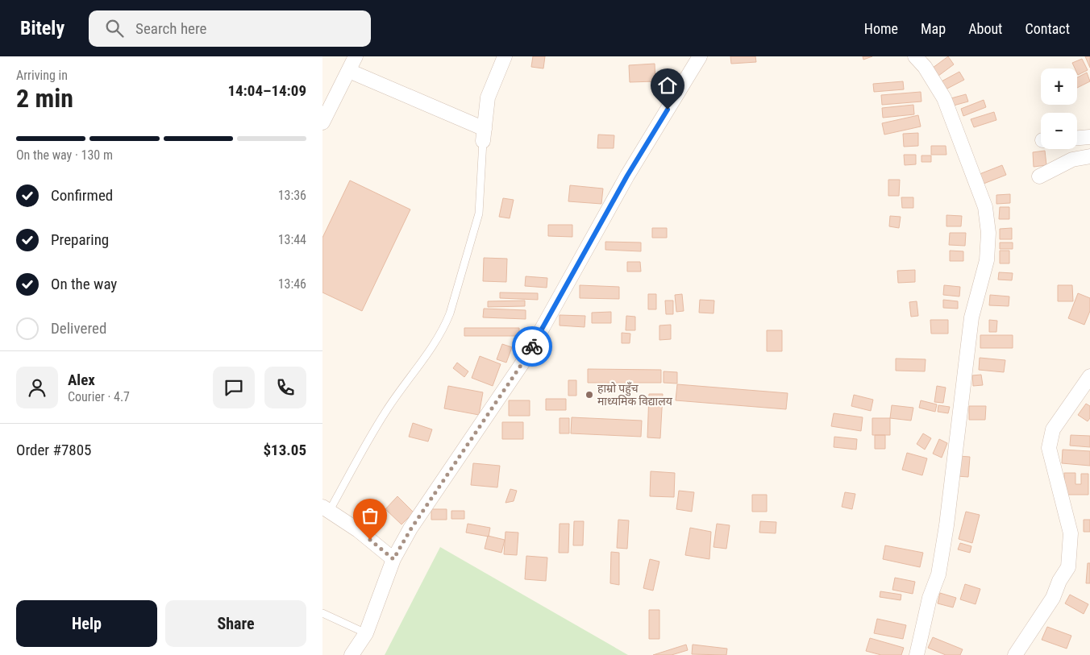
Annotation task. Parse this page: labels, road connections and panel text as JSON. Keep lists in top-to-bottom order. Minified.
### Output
{"places":["हाम्रो पहुँच माध्यमिक विद्यालय"],"page":{"header":"Bitely","search":"Search here","nav":["Home","Map","About","Contact"],"heading":["2 min","Arriving in","14:04–14:09"],"panel":["Alex","Courier · 4.7","Order #7805","$13.05"],"map_buttons":["+","−"],"bar":"On the way · 130 m","list":[["Confirmed","13:36"],["Preparing","13:44"],["On the way","13:46"],"Delivered"],"buttons":["Help","Share"]}}
